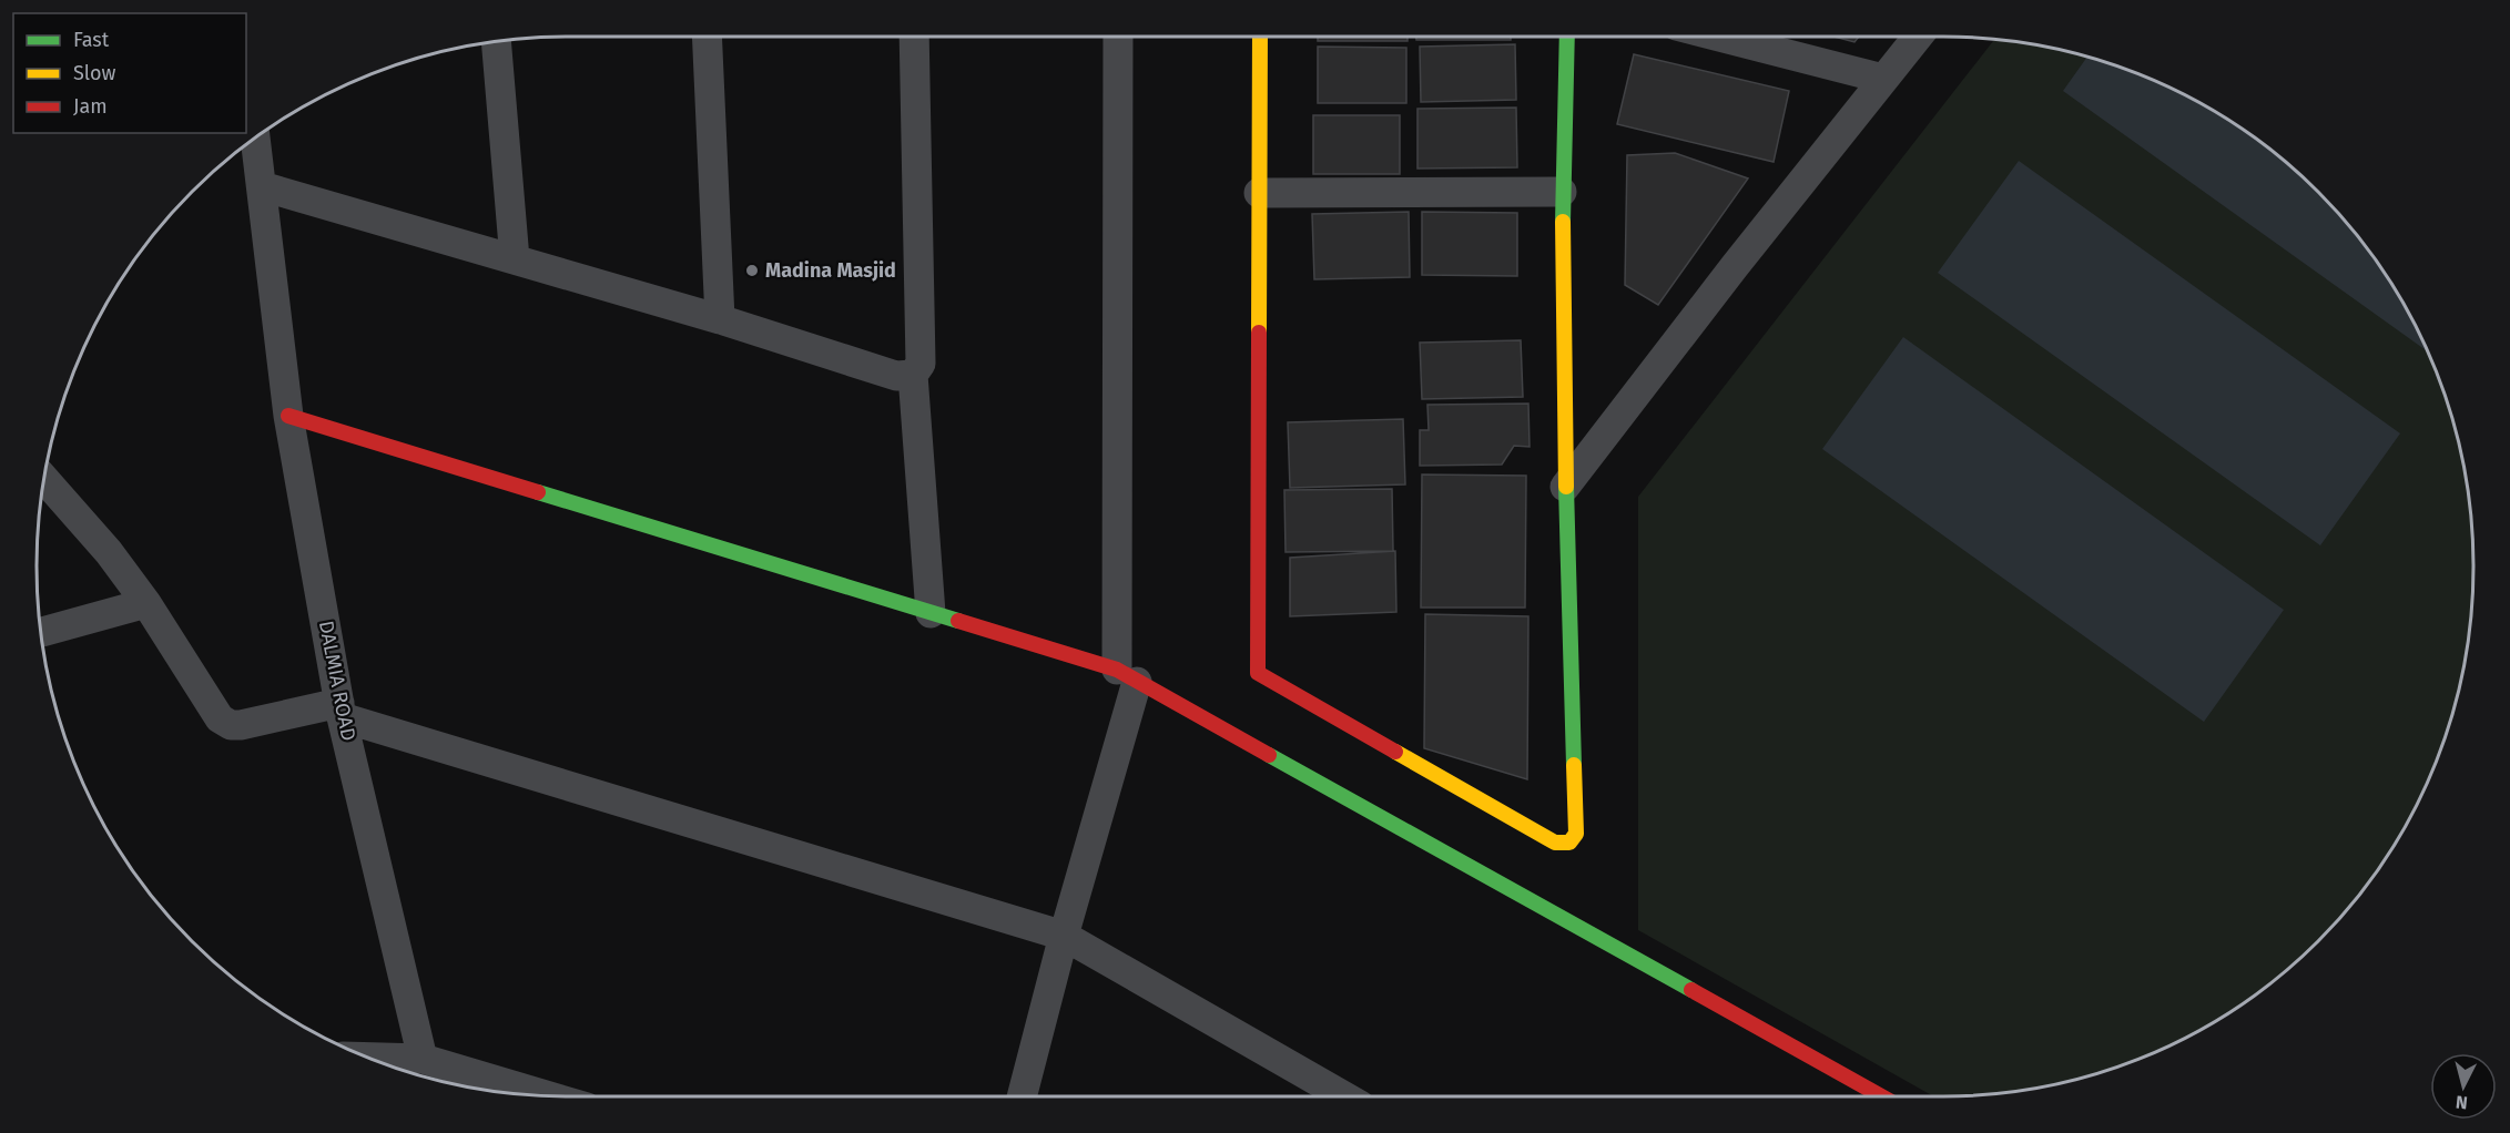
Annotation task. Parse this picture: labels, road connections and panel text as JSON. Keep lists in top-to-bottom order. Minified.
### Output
{"streets":{"street":["DALMIA ROAD"]},"places":["Madina Masjid"],"legend":["Fast","Slow","Jam"],"north":"bottom"}
